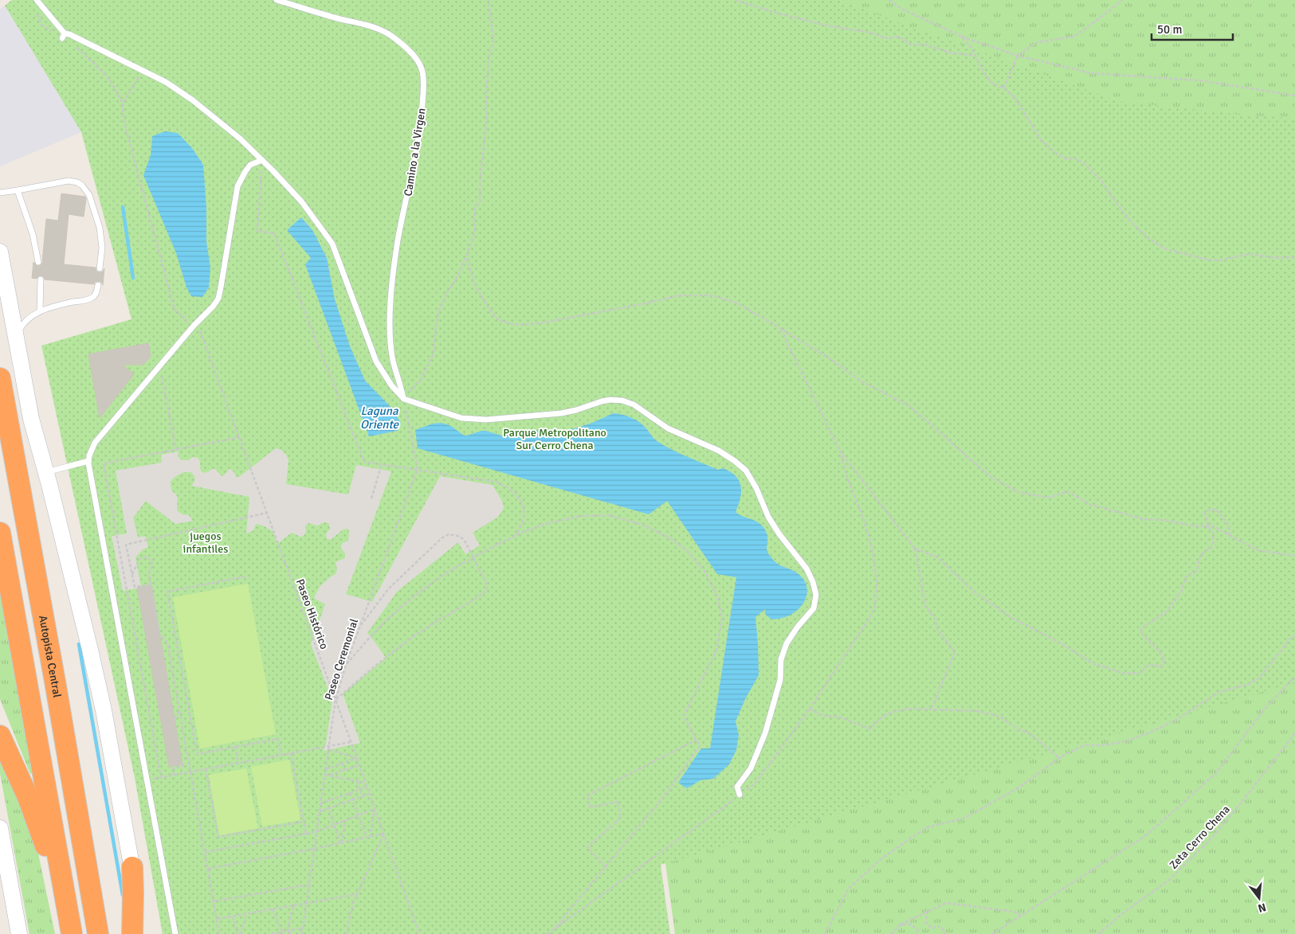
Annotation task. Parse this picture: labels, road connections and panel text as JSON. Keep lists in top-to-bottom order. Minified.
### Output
{"streets":{"highway":["Autopista Central"],"lane":["Camino a la Virgen"],"path":["Paseo Histórico","Paseo Ceremonial","Zeta Cerro Chena"]},"crossings":[["Paseo Histórico","Paseo Ceremonial"]],"water":["Laguna Oriente"],"parks":["Parque Metropolitano Sur Cerro Chena","juegos infantiles"],"scale_bar":"50 m","north":"bottom"}
